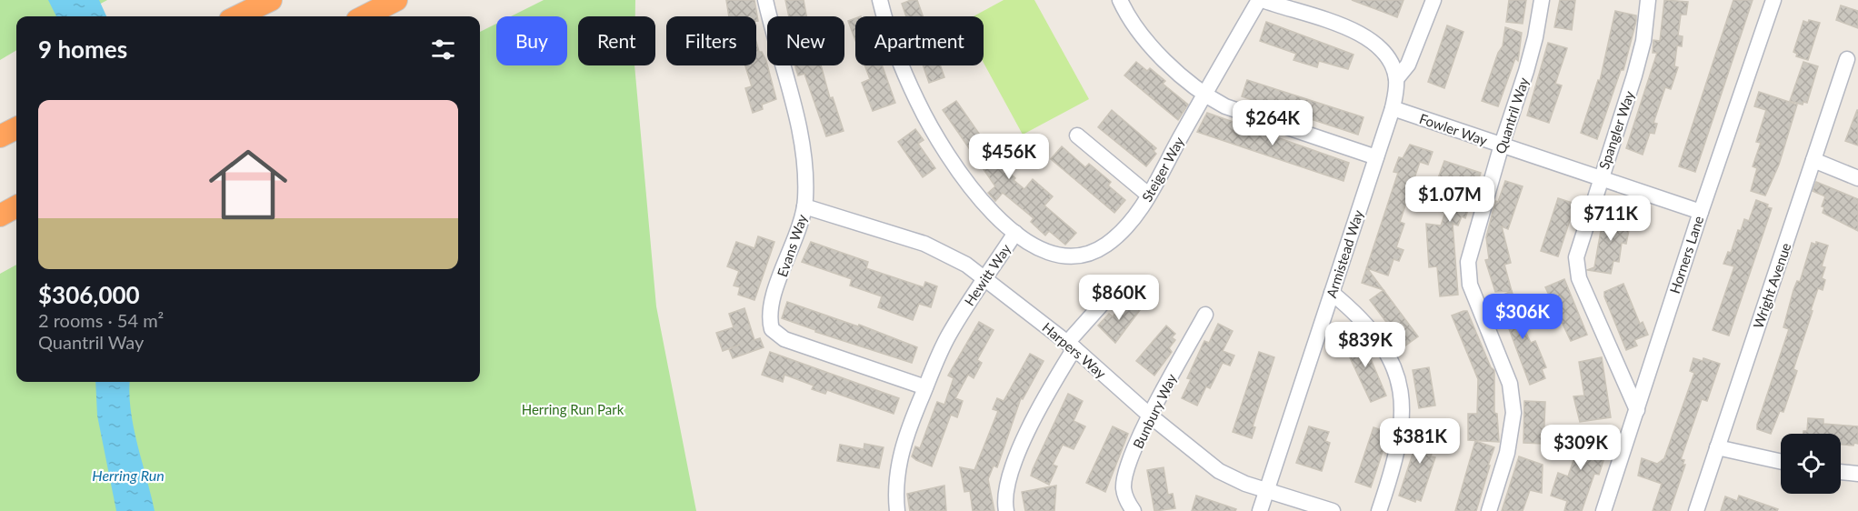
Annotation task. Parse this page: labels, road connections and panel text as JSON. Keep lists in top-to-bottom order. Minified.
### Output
{"streets":{"street":["Quantril Way","Fowler Way","Spangler Way","Steiger Way","Evans Way","Armistead Way","Horners Lane","Hewitt Way","Wright Avenue","Harpers Way","Bunbury Way"]},"crossings":[["Quantril Way","Fowler Way"],["Fowler Way","Spangler Way"],["Fowler Way","Armistead Way"],["Fowler Way","Horners Lane"],["Spangler Way","Horners Lane"],["Steiger Way","Hewitt Way"],["Evans Way","Hewitt Way"],["Evans Way","Harpers Way"],["Armistead Way","Harpers Way"],["Hewitt Way","Harpers Way"],["Harpers Way","Bunbury Way"]],"water":["Herring Run"],"parks":["Herring Run Park"],"page":{"chip":["Buy","Rent","Filters","New","Apartment"],"heading":"9 homes","list":[{"name":"$306,000","note":"2 rooms · 54 m² · Quantril Way"}],"price":["$264K","$456K","$1.07M","$711K","$860K","$306K","$839K","$381K","$309K"]}}
